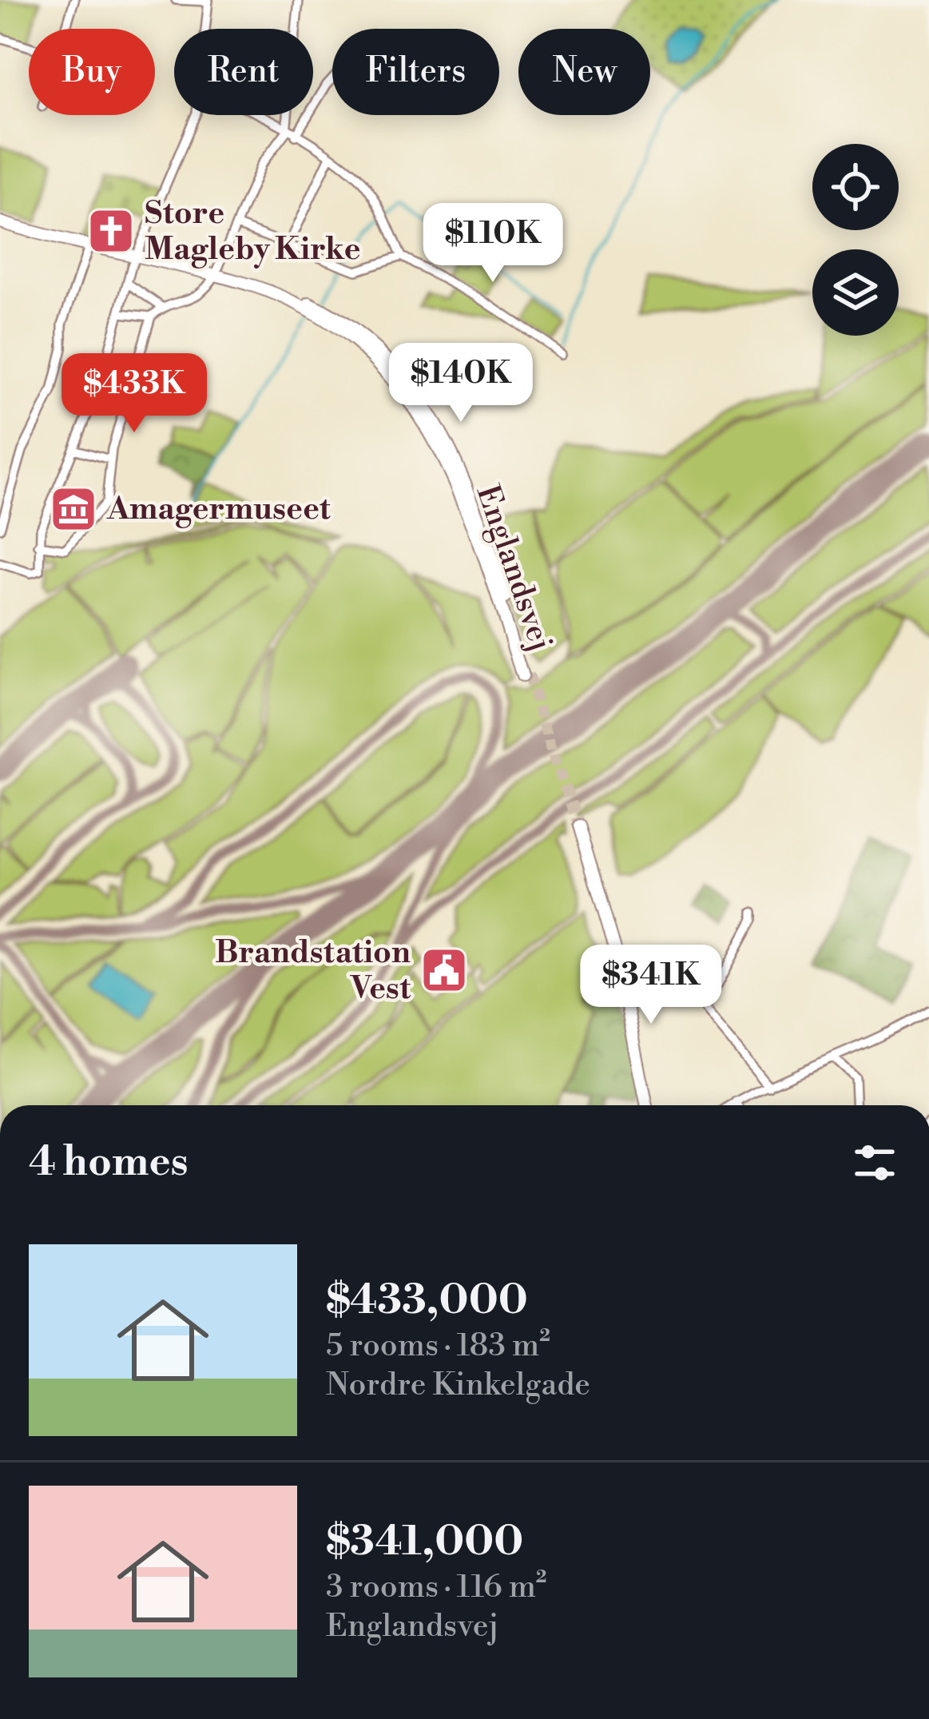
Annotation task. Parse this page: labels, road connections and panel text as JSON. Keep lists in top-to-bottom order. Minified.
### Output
{"streets":{"main road":["Englandsvej"]},"places":{"church":["Store Magleby Kirke"],"museum":["Amagermuseet"],"public building":["Brandstation Vest"]},"page":{"chip":["Buy","Rent","Filters","New"],"price":["$110K","$140K","$433K","$341K"],"heading":"4 homes","list":[{"name":"$433,000","note":"5 rooms · 183 m² · Nordre Kinkelgade"},{"name":"$341,000","note":"3 rooms · 116 m² · Englandsvej"}]}}
